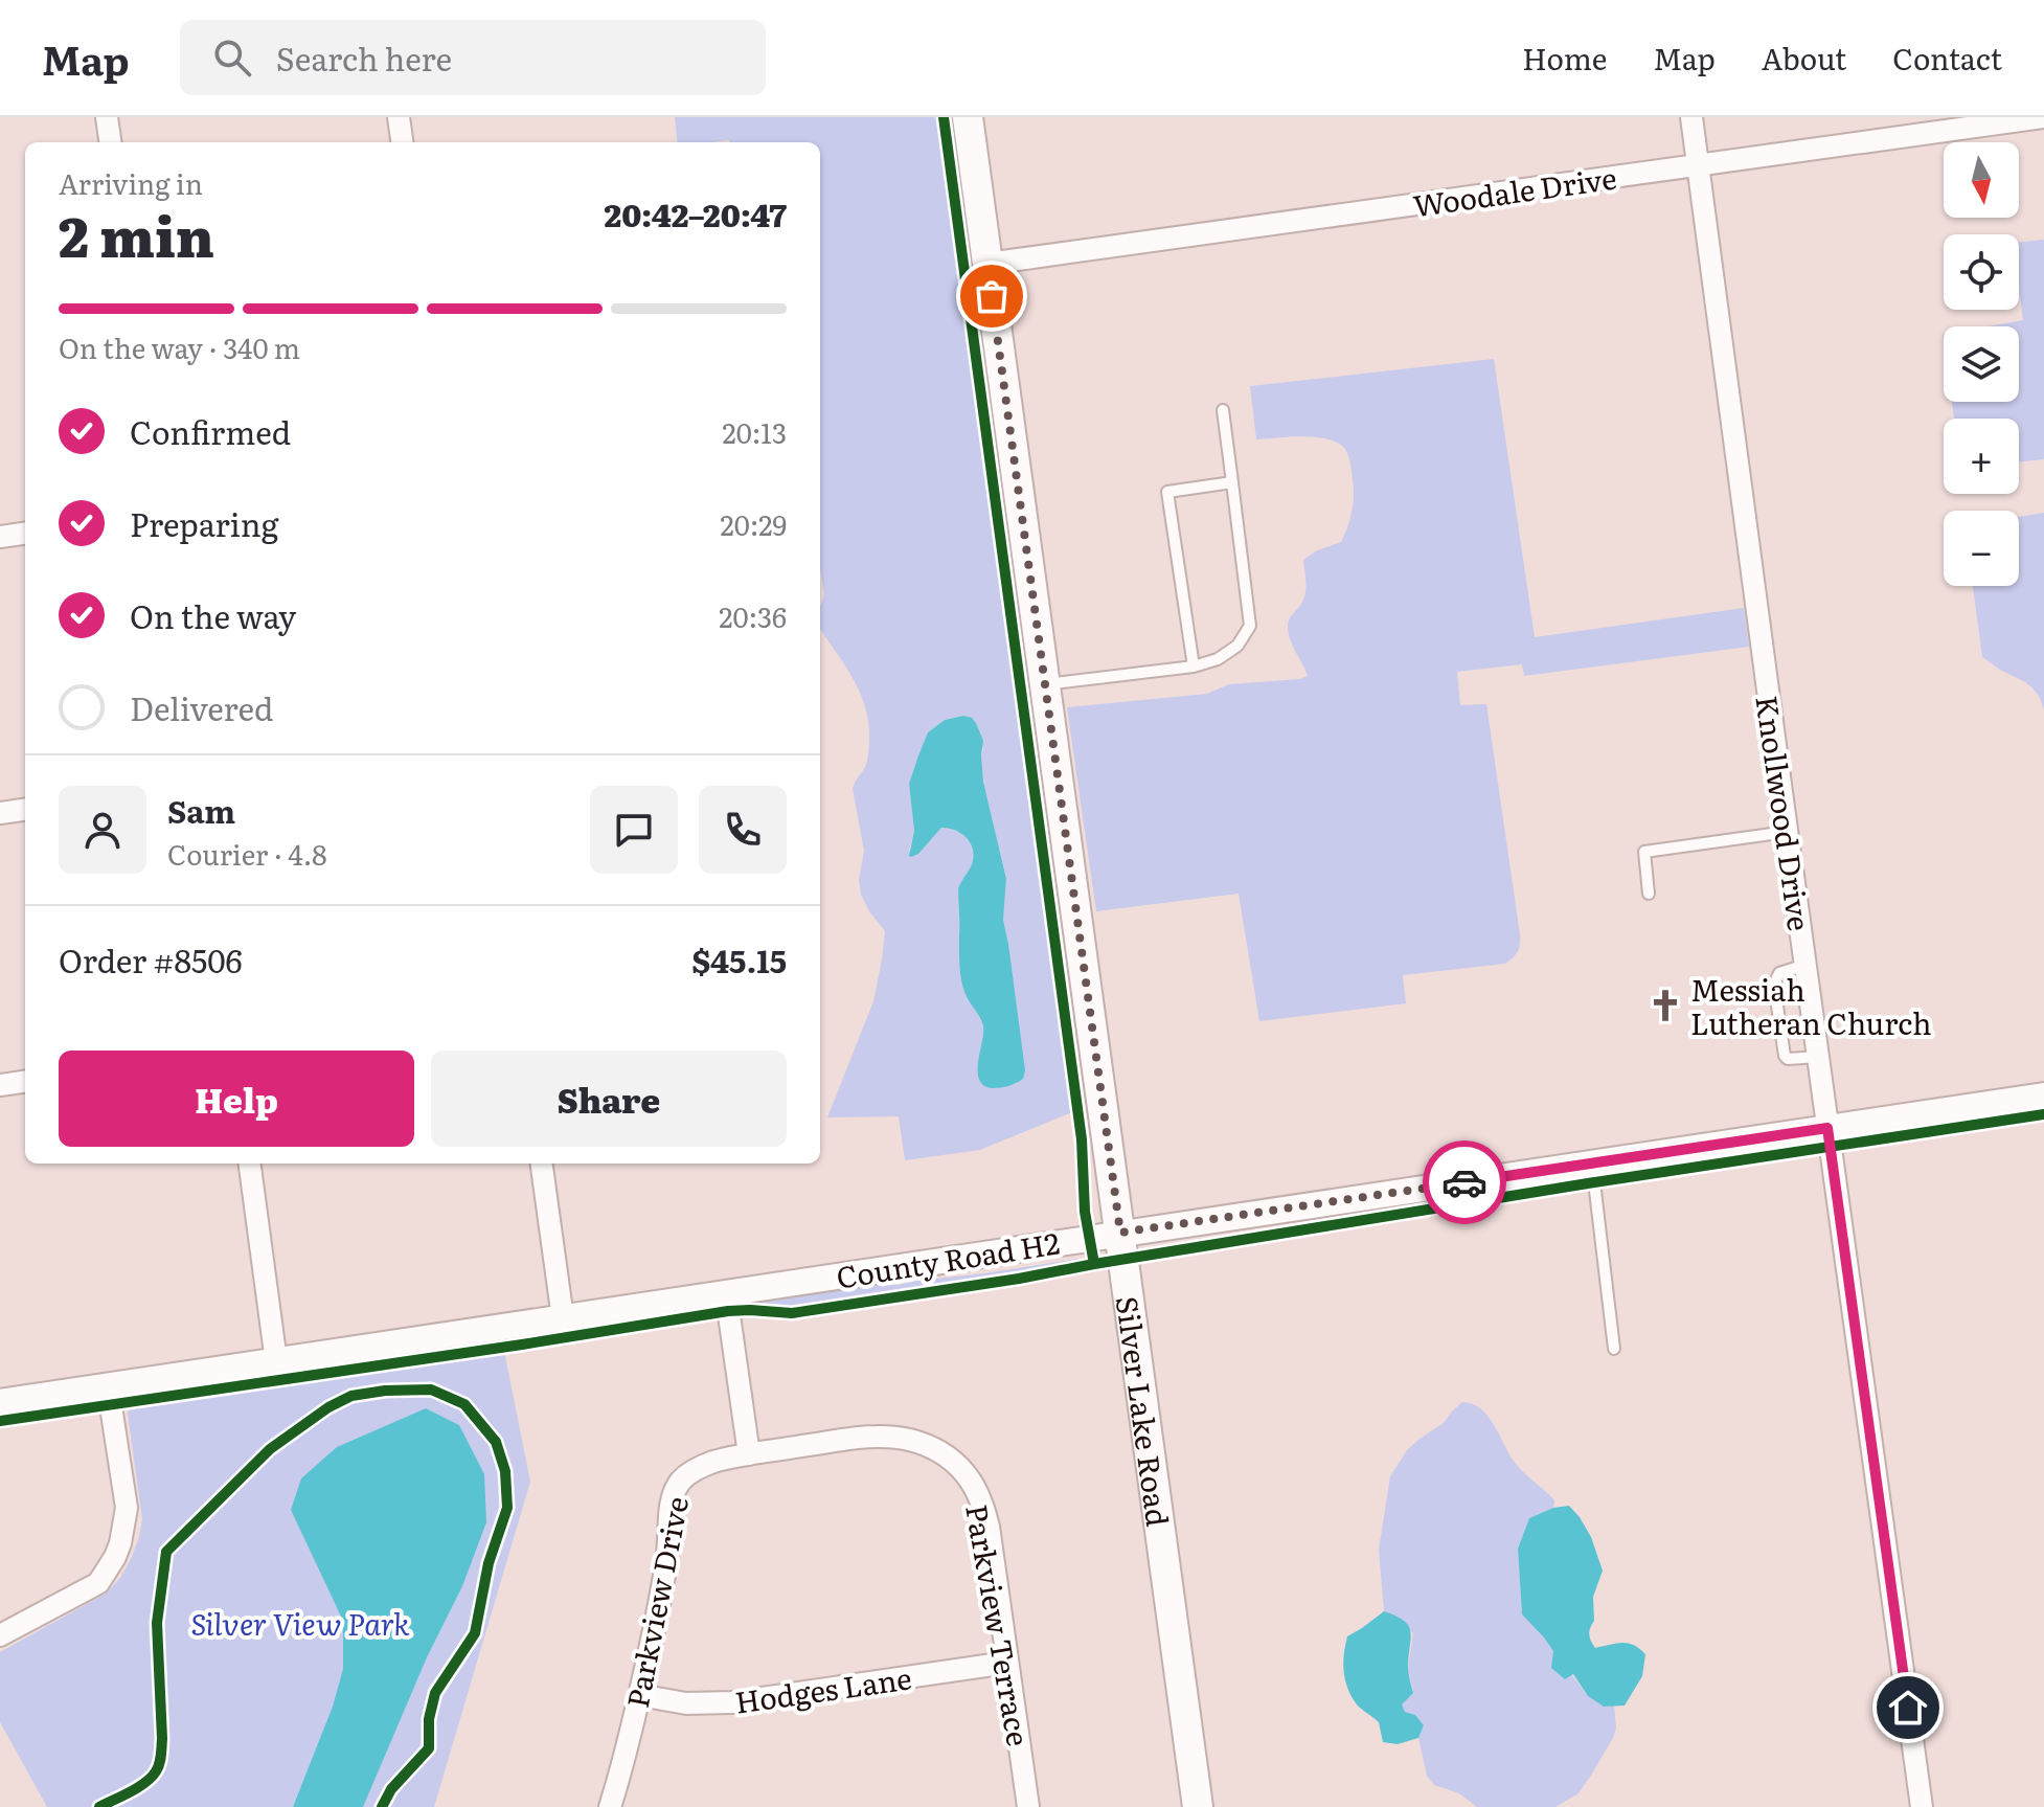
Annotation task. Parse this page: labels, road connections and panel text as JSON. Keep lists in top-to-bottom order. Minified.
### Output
{"streets":{"main road":["Silver Lake Road"],"street":["Woodale Drive","Knollwood Drive","County Road H2","Parkview Drive","Parkview Terrace","Hodges Lane"]},"crossings":[["Woodale Drive","Knollwood Drive"],["Woodale Drive","Silver Lake Road"],["Knollwood Drive","County Road H2"],["County Road H2","Silver Lake Road"],["Parkview Drive","Parkview Terrace"],["Parkview Drive","Hodges Lane"],["Parkview Terrace","Hodges Lane"]],"parks":["Silver View Park"],"places":{"church":["Messiah Lutheran Church"]},"north":"bottom","page":{"header":"Map","search":"Search here","nav":["Home","Map","About","Contact"],"map_buttons":["+","−"],"heading":["2 min","Arriving in","20:42–20:47"],"panel":["Sam","Courier · 4.8","Order #8506","$45.15"],"bar":"On the way · 340 m","list":[["Confirmed","20:13"],["Preparing","20:29"],["On the way","20:36"],"Delivered"],"buttons":["Help","Share"]}}
